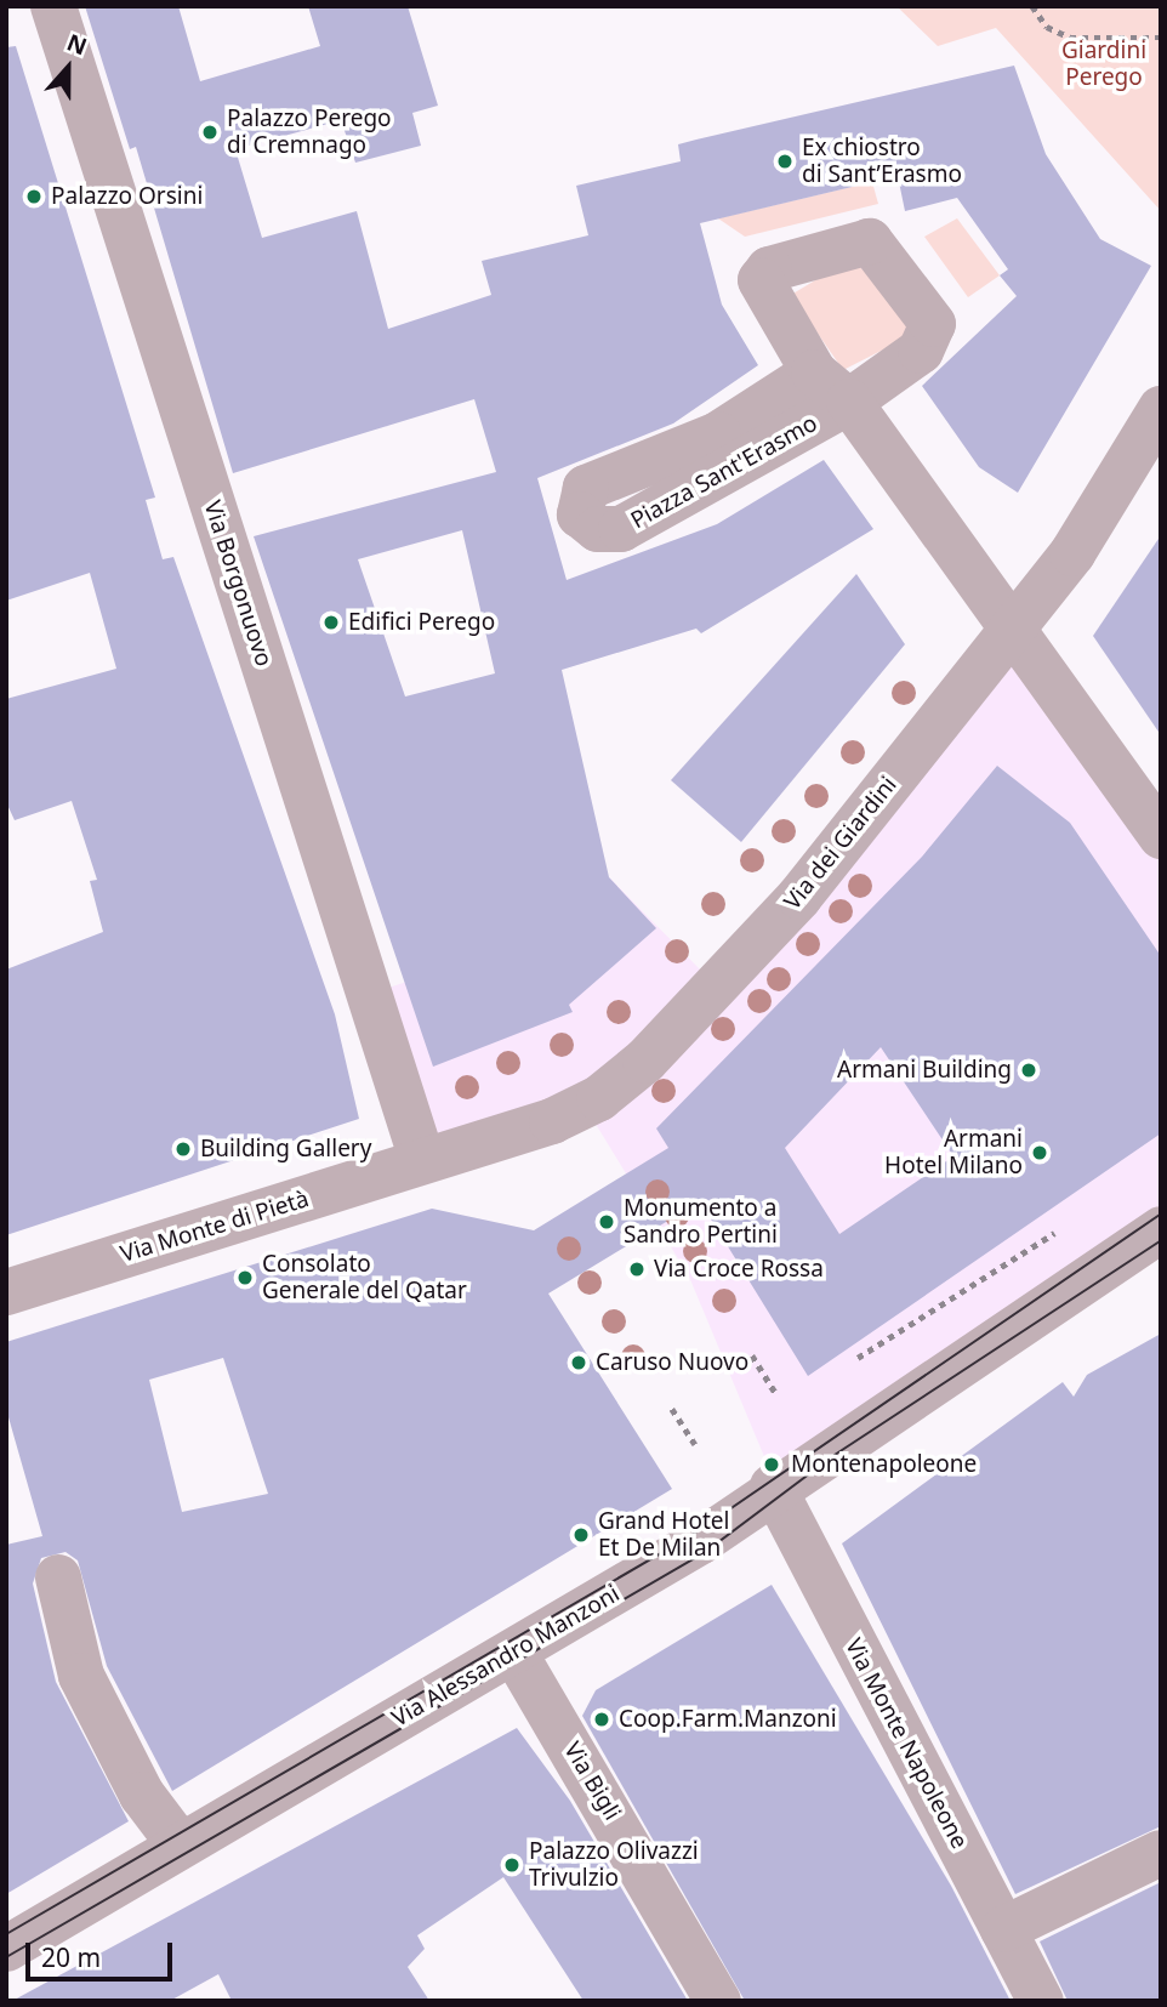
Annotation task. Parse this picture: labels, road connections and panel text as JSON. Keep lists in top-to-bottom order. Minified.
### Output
{"streets":{"street":["Piazza Sant'Erasmo","Via Borgonuovo","Via dei Giardini","Via Monte di Pietà","Via Alessandro Manzoni","Via Monte Napoleone","Via Bigli"]},"crossings":[["Piazza Sant'Erasmo","Via dei Giardini"],["Via Borgonuovo","Via dei Giardini"],["Via Borgonuovo","Via Monte di Pietà"],["Via dei Giardini","Via Monte di Pietà"],["Via Alessandro Manzoni","Via Monte Napoleone"],["Via Alessandro Manzoni","Via Bigli"]],"parks":["Giardini Perego"],"places":["Palazzo Perego di Cremnago","Ex chiostro di Sant’Erasmo","Palazzo Orsini","Edifici Perego","Armani Building","Building Gallery","Armani Hotel Milano","Monumento a Sandro Pertini","Via Croce Rossa","Consolato Generale del Qatar","Caruso Nuovo","Montenapoleone","Grand Hotel Et De Milan","Coop.Farm.Manzoni","Palazzo Olivazzi Trivulzio"],"scale_bar":"20 m","north":"top"}
